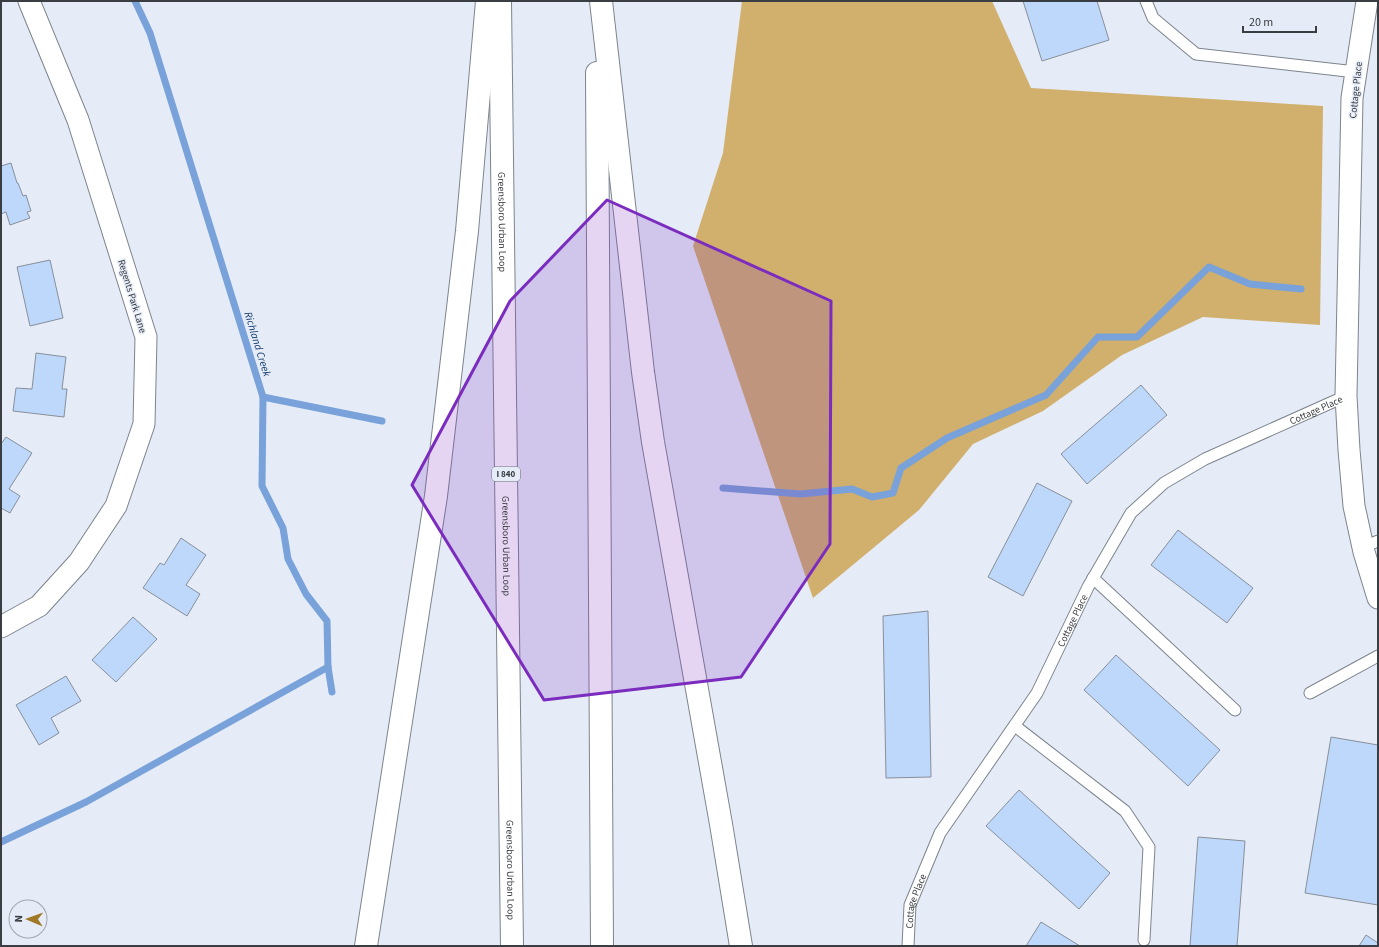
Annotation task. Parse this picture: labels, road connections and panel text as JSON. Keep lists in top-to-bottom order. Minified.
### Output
{"streets":{"highway":["Greensboro Urban Loop","I 840"],"street":["Cottage Place","Regents Park Lane"]},"water":["Richland Creek"],"scale_bar":"20 m","north":"left"}
